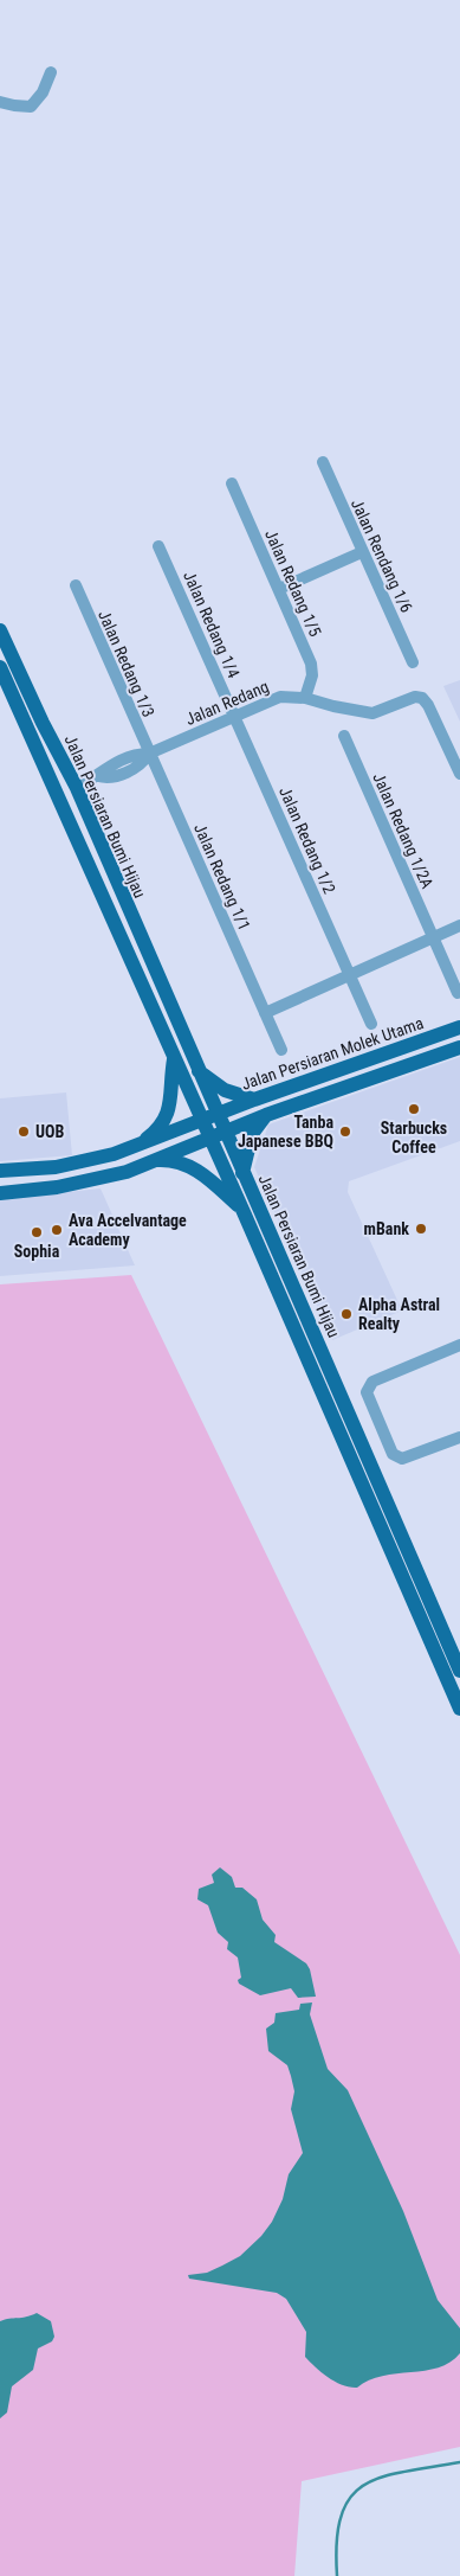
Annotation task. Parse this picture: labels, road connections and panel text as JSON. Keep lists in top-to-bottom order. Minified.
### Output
{"streets":{"main road":["Jalan Persiaran Bumi Hijau","Jalan Persiaran Molek Utama"],"street":["Jalan Rendang 1/6","Jalan Redang 1/5","Jalan Redang 1/4","Jalan Redang 1/3","Jalan Redang","Jalan Redang 1/2A","Jalan Redang 1/2","Jalan Redang 1/1"]},"crossings":[["Jalan Redang 1/5","Jalan Redang"],["Jalan Redang 1/4","Jalan Redang"],["Jalan Redang 1/4","Jalan Redang 1/2"],["Jalan Redang 1/3","Jalan Redang"],["Jalan Redang 1/3","Jalan Redang 1/1"],["Jalan Redang","Jalan Persiaran Bumi Hijau"],["Jalan Redang","Jalan Redang 1/2"],["Jalan Redang","Jalan Redang 1/1"],["Jalan Persiaran Bumi Hijau","Jalan Persiaran Molek Utama"]],"places":["Starbucks Coffee","UOB","Tanba Japanese BBQ","mBank","Ava Accelvantage Academy","Sophia","Alpha Astral Realty"]}
